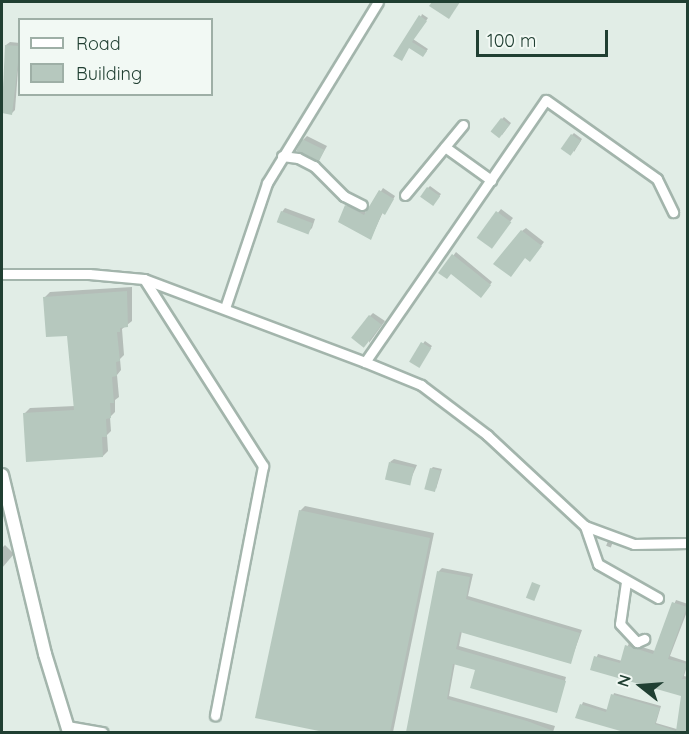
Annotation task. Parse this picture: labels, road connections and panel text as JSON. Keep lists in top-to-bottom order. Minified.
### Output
{"legend":["Road","Building"],"scale_bar":"100 m","north":"left"}
